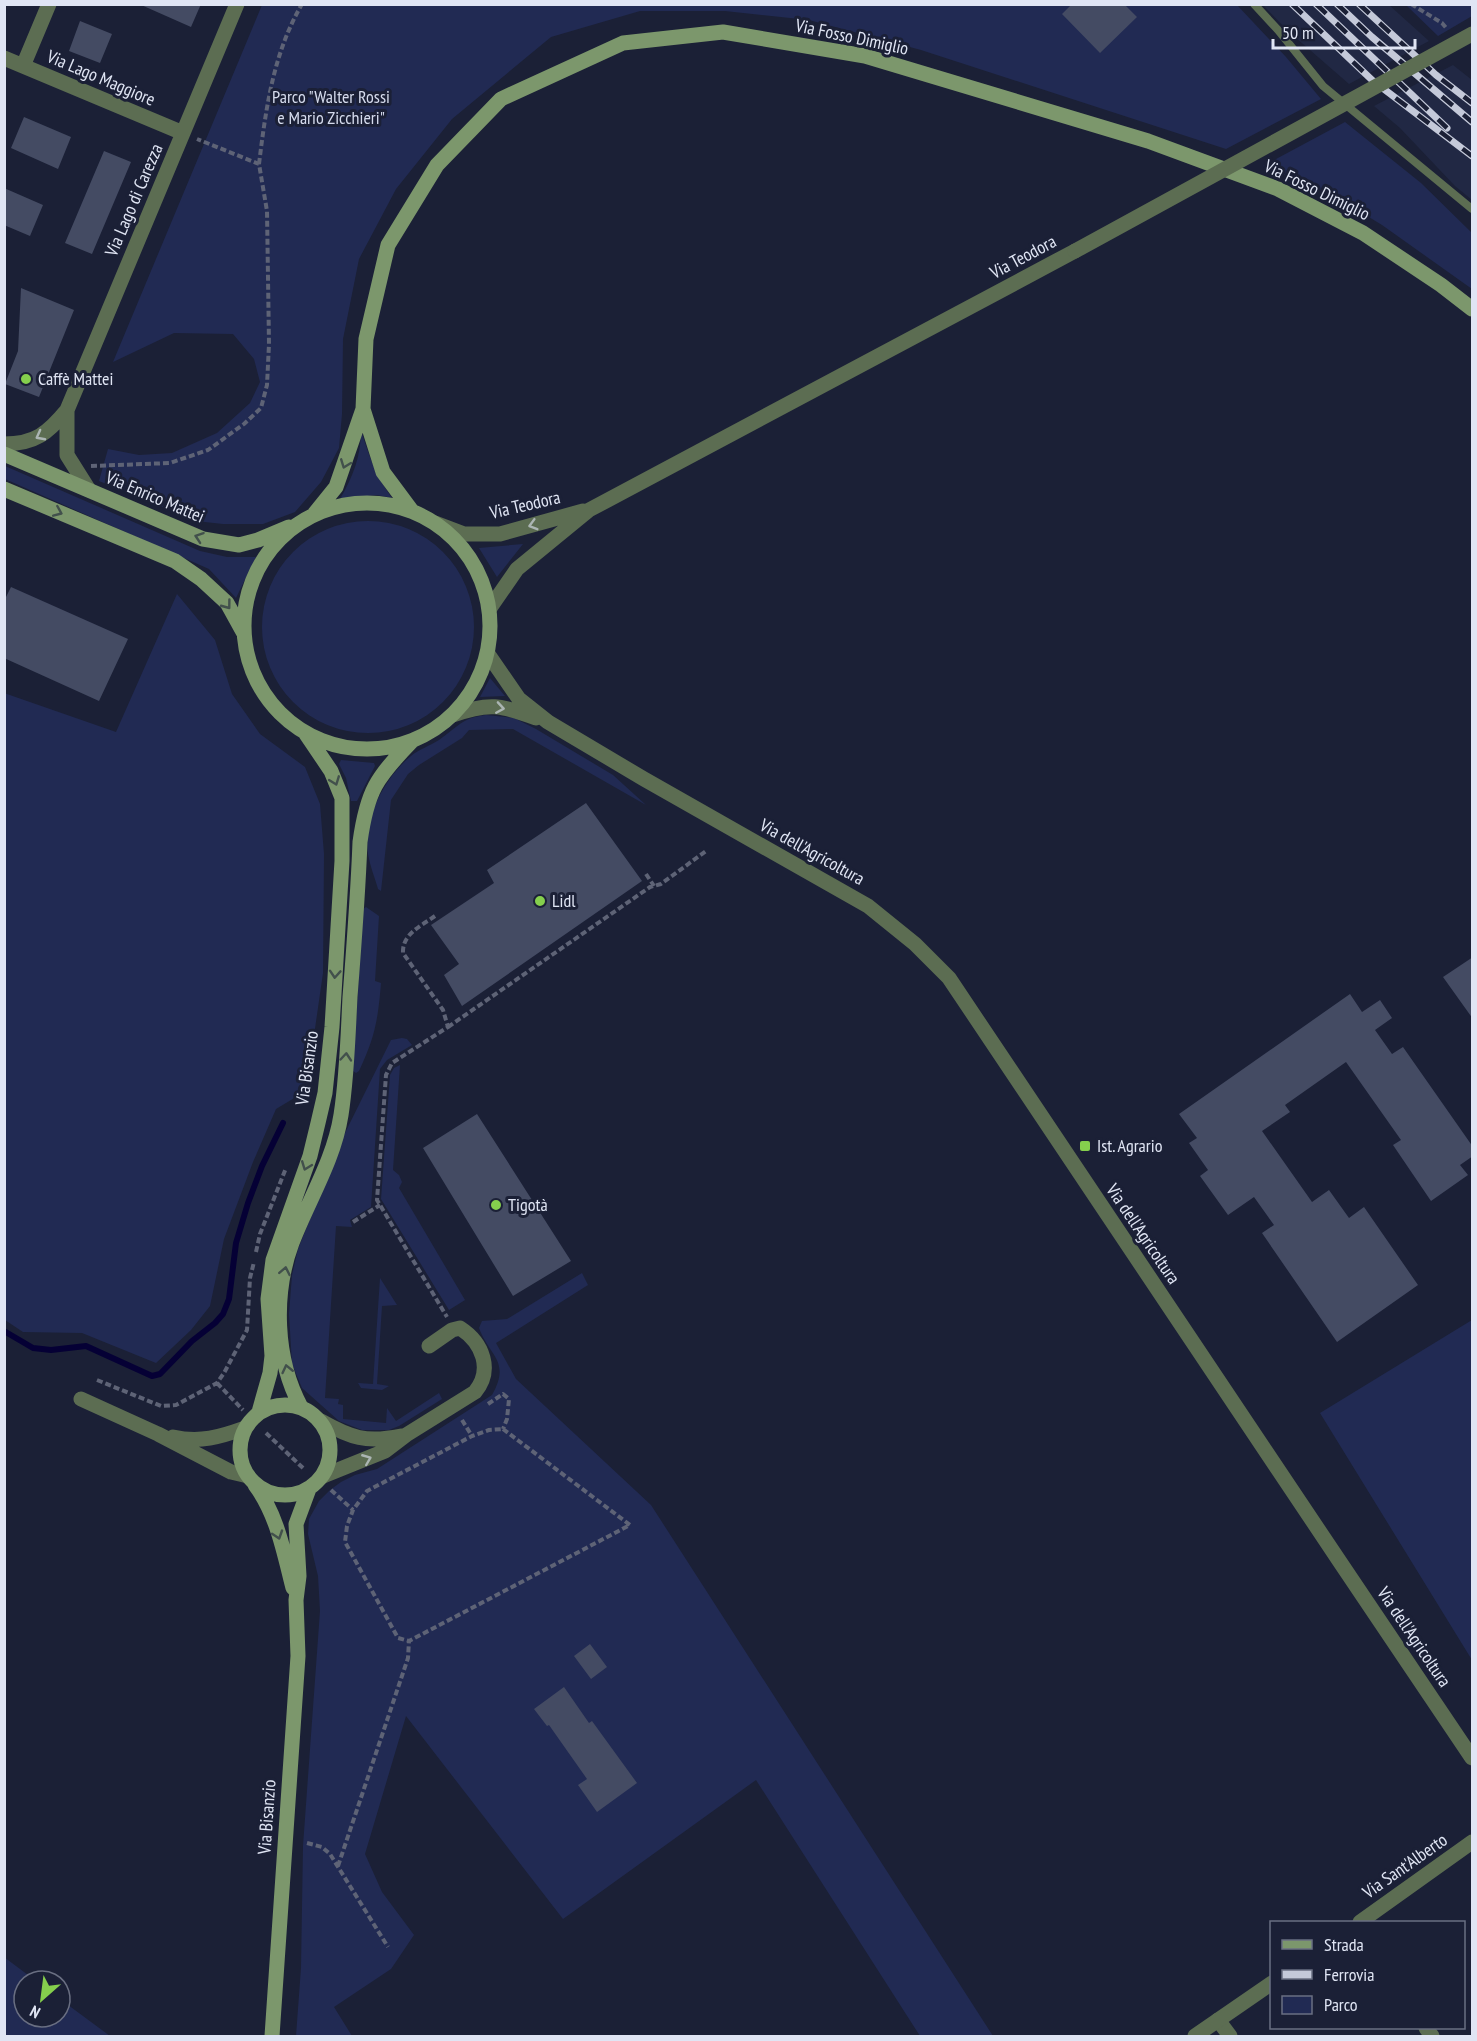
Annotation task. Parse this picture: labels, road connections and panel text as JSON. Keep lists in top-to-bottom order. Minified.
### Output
{"streets":{"main road":["Via Fosso Dimiglio","Via Enrico Mattei","Via Bisanzio"],"street":["Via Lago Maggiore","Via Lago di Carezza","Via Teodora","Via dell'Agricoltura","Via Sant'Alberto"]},"crossings":[["Via Lago Maggiore","Via Lago di Carezza"],["Via Lago di Carezza","Via Enrico Mattei"]],"parks":["Parco \"Walter Rossi e Mario Zicchieri\""],"places":{"other":["Caffè Mattei","Lidl","Tigotà"],"transit":["Ist. Agrario"]},"legend":["Strada","Ferrovia","Parco"],"scale_bar":"50 m","north":"bottom left"}
